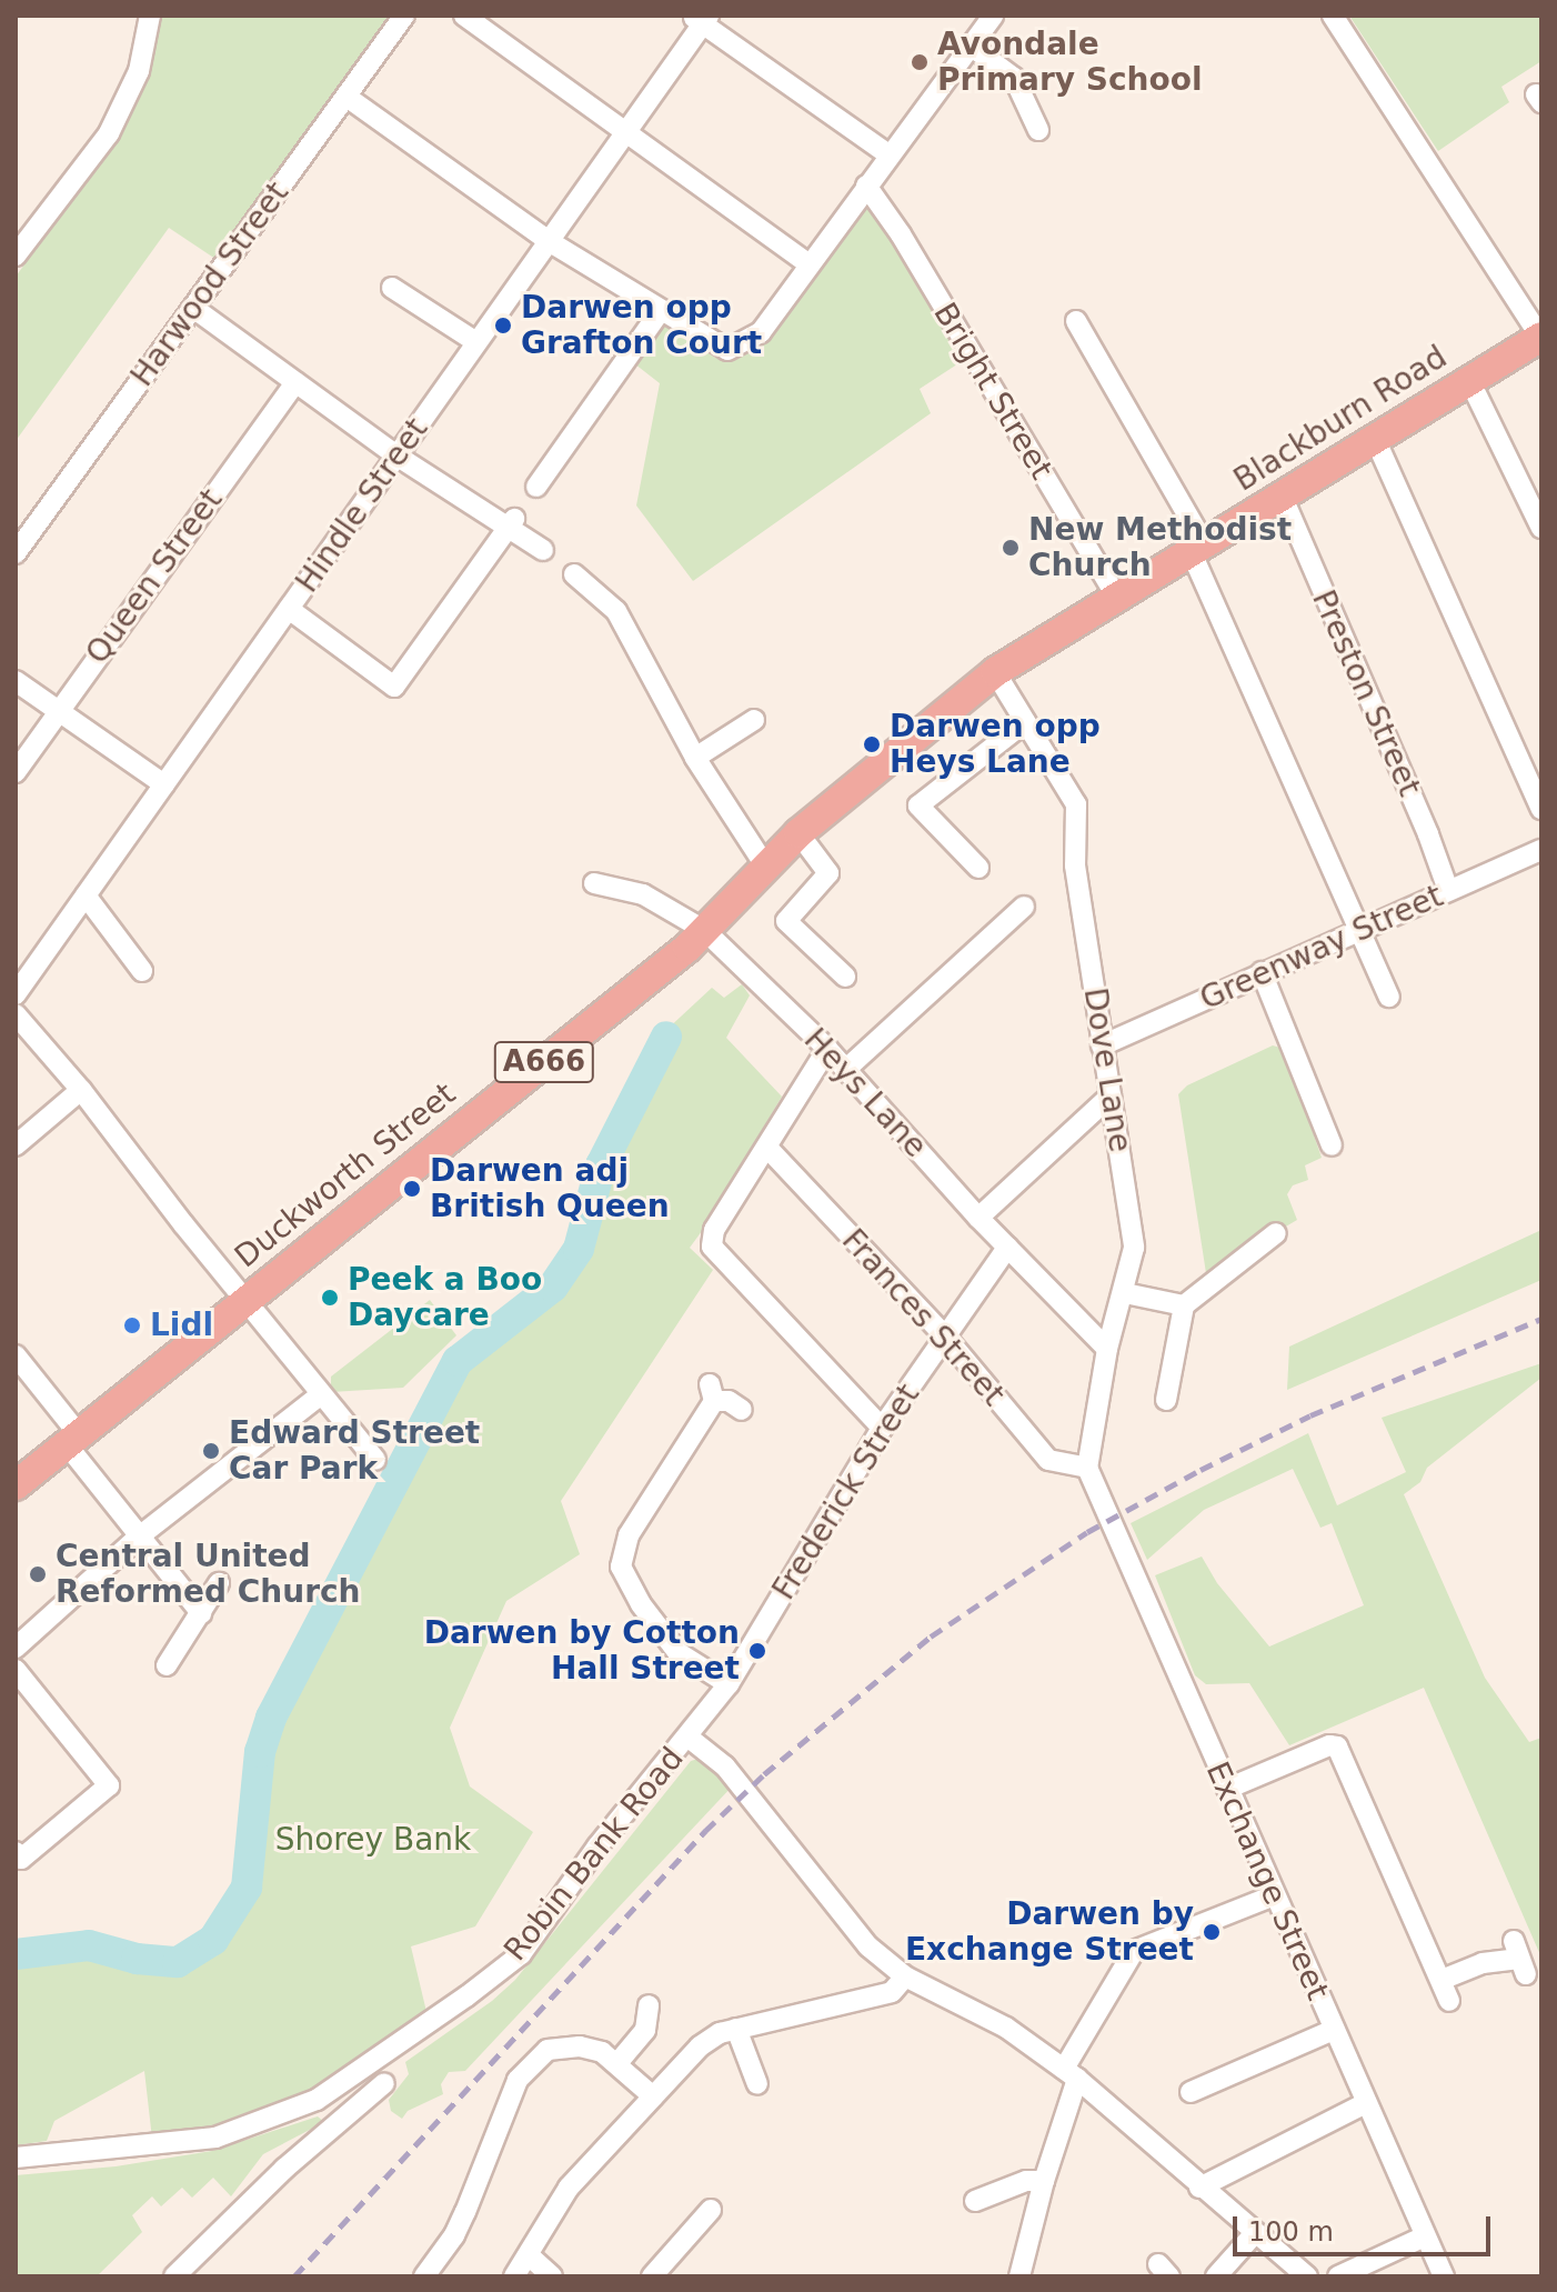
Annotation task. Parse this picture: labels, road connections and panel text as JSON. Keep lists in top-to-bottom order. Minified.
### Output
{"streets":{"highway":["Blackburn Road","A666","Duckworth Street"],"street":["Harwood Street","Bright Street","Hindle Street","Queen Street","Preston Street","Greenway Street","Dove Lane","Heys Lane","Frances Street","Frederick Street","Robin Bank Road","Exchange Street"]},"crossings":[["Bright Street","Blackburn Road"],["Blackburn Road","Preston Street"],["Blackburn Road","Dove Lane"],["Blackburn Road","Duckworth Street"],["Preston Street","Greenway Street"],["Greenway Street","Dove Lane"],["Dove Lane","Heys Lane"],["Dove Lane","Duckworth Street"],["Dove Lane","Frances Street"],["Dove Lane","Exchange Street"],["Heys Lane","Duckworth Street"],["Heys Lane","Frederick Street"],["Frances Street","Frederick Street"],["Frances Street","Exchange Street"],["Frederick Street","Robin Bank Road"]],"parks":["Shorey Bank"],"places":["Avondale Primary School","Darwen opp Grafton Court","New Methodist Church","Darwen opp Heys Lane","Darwen adj British Queen","Peek a Boo Daycare","Lidl","Edward Street Car Park","Central United Reformed Church","Darwen by Cotton Hall Street","Darwen by Exchange Street"],"scale_bar":"100 m"}
